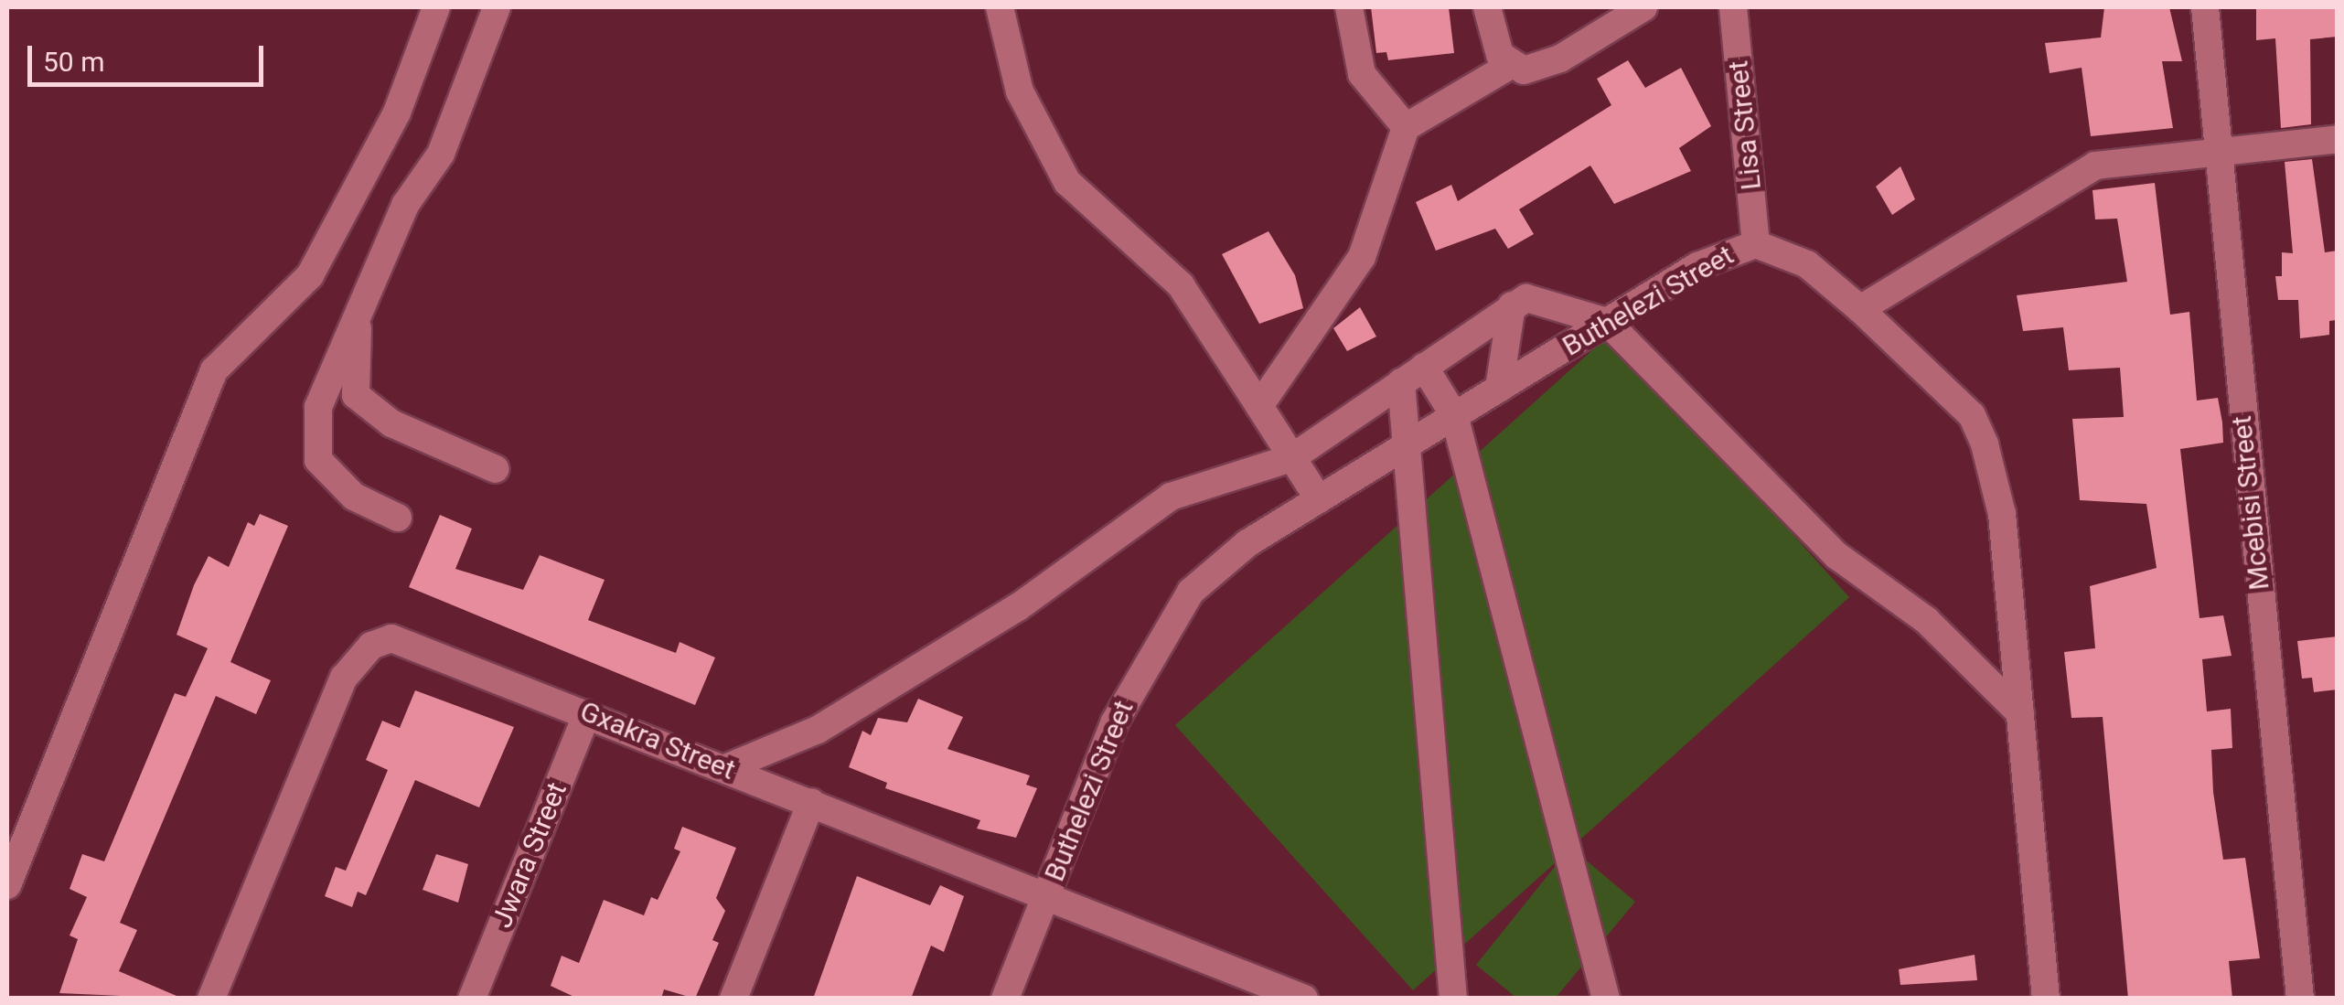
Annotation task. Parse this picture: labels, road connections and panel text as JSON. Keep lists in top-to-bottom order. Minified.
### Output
{"streets":{"street":["Lisa Street","Buthelezi Street","Mcebisi Street","Gxakra Street","Jwara Street"]},"crossings":[["Lisa Street","Buthelezi Street"],["Buthelezi Street","Gxakra Street"],["Gxakra Street","Jwara Street"]],"scale_bar":"50 m"}
